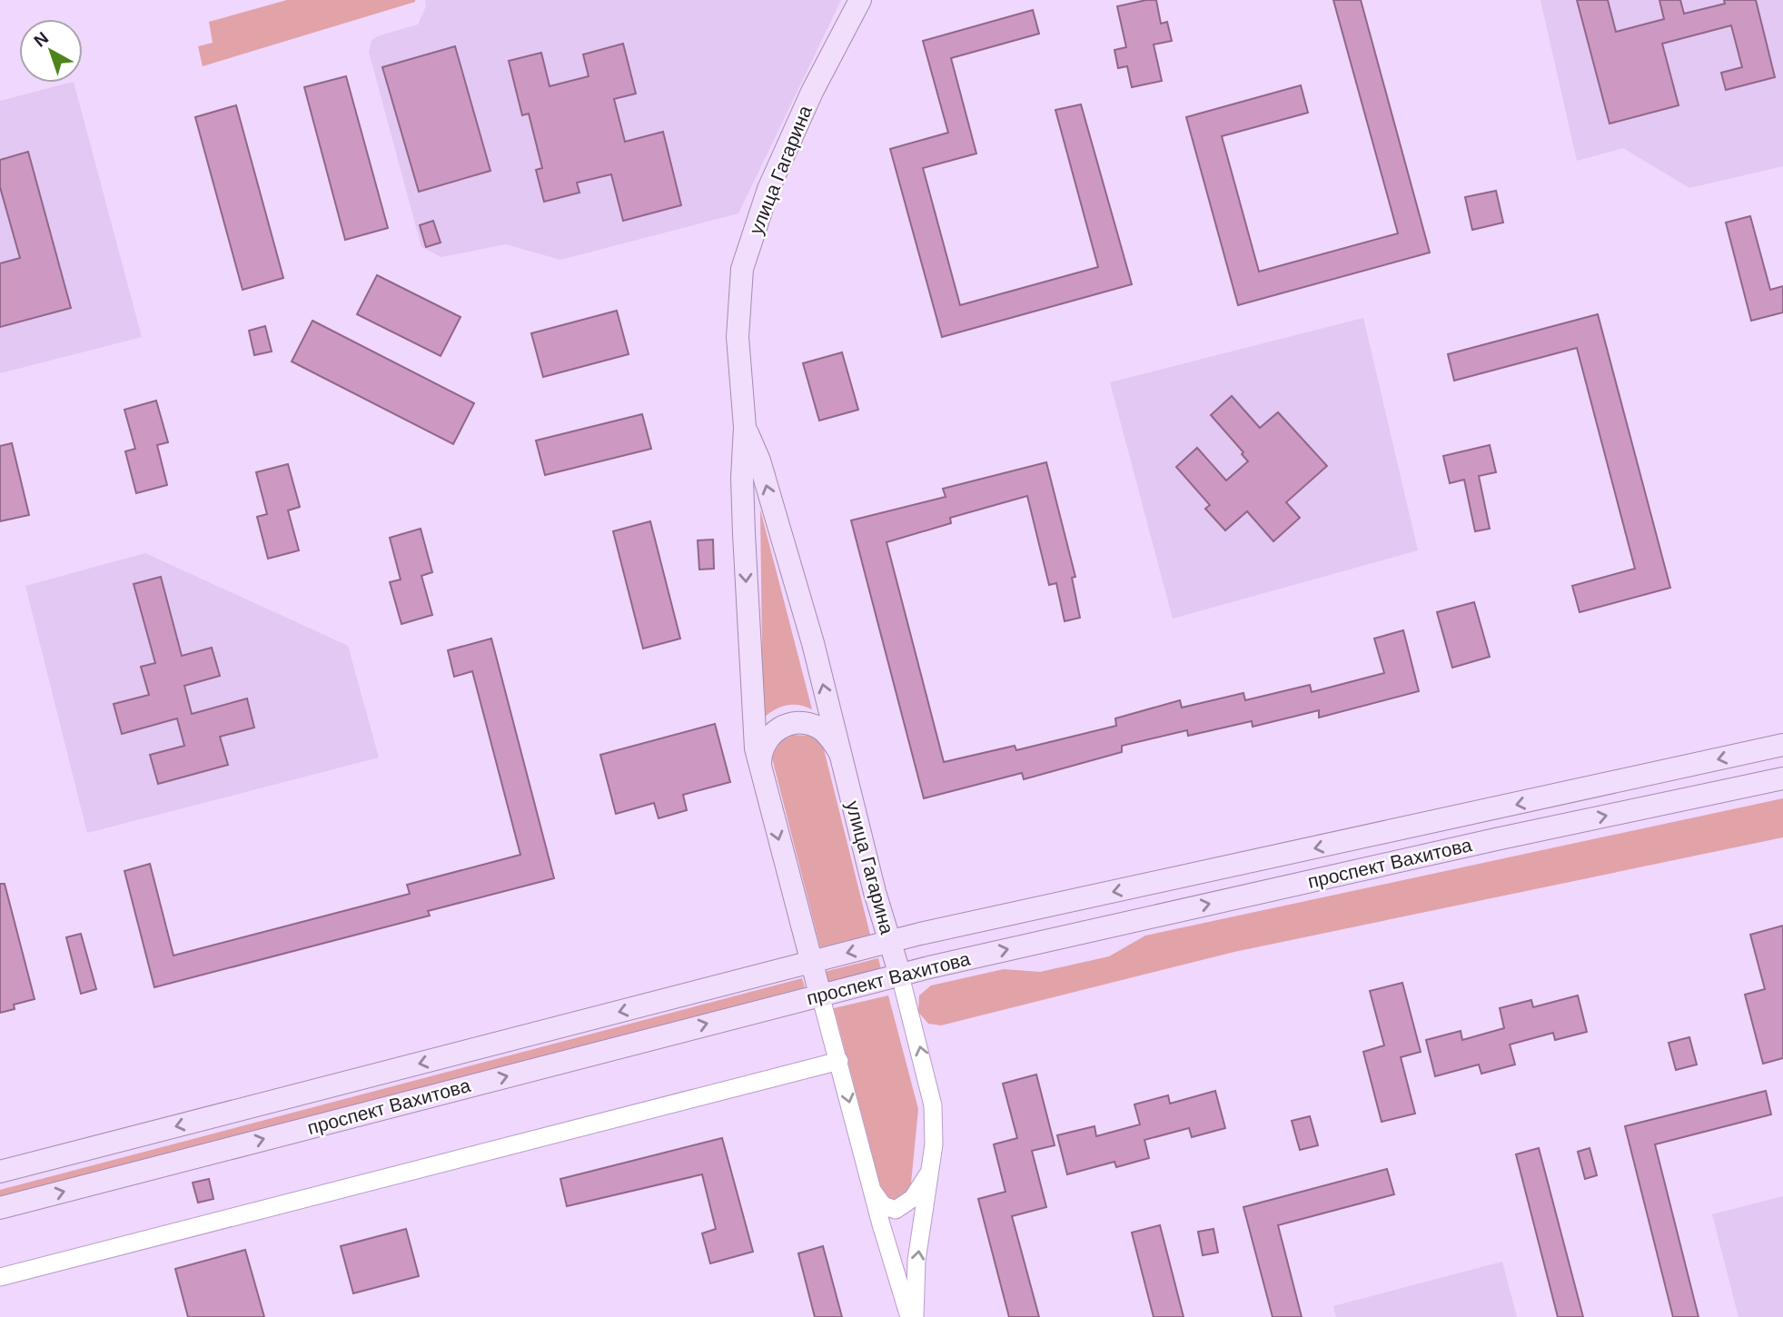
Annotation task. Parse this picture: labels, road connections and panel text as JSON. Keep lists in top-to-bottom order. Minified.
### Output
{"streets":{"main road":["улица Гагарина","проспект Вахитова"]},"crossings":[["улица Гагарина","проспект Вахитова"]],"north":"top left"}
